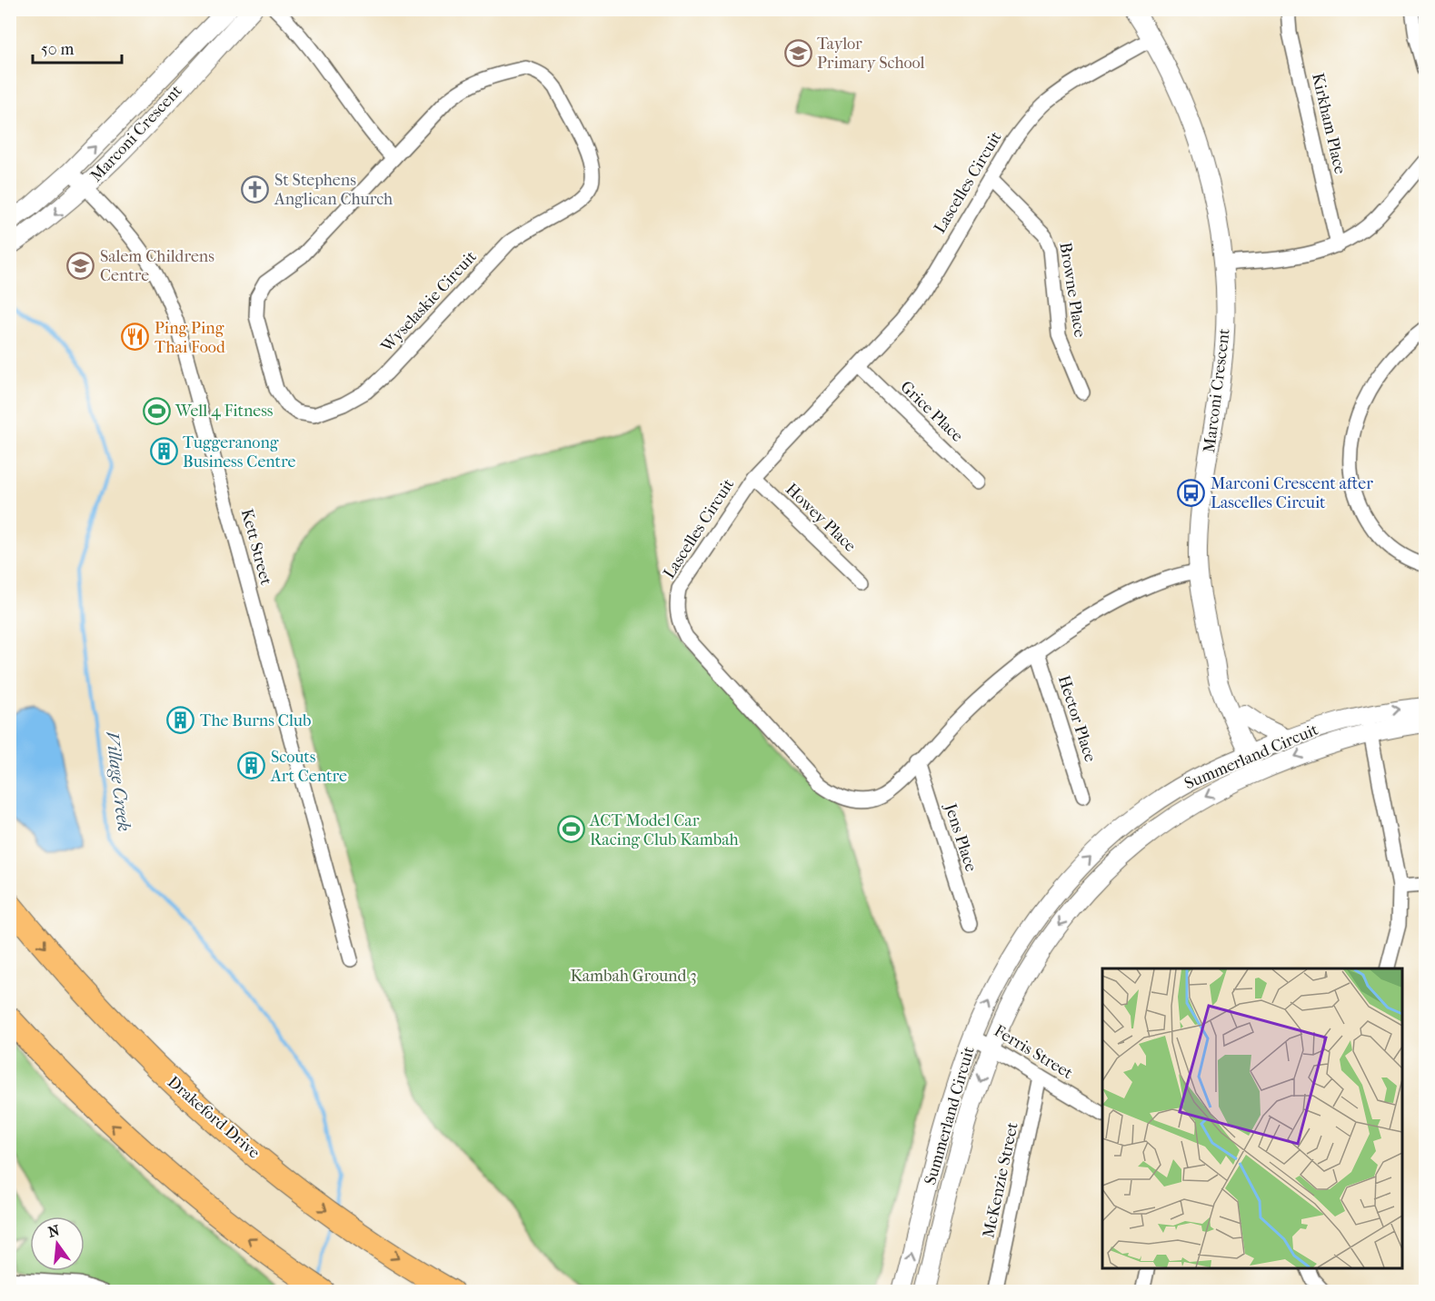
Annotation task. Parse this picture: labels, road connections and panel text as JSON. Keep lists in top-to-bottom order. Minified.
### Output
{"streets":{"highway":["Drakeford Drive"],"street":["Kirkham Place","Marconi Crescent","Lascelles Circuit","Browne Place","Wyselaskie Circuit","Grice Place","Howey Place","Kett Street","Hector Place","Summerland Circuit","Jens Place","Ferris Street","McKenzie Street"]},"crossings":[["Marconi Crescent","Lascelles Circuit"],["Marconi Crescent","Kett Street"],["Marconi Crescent","Summerland Circuit"],["Lascelles Circuit","Browne Place"],["Lascelles Circuit","Grice Place"],["Lascelles Circuit","Howey Place"],["Lascelles Circuit","Hector Place"],["Lascelles Circuit","Jens Place"],["Summerland Circuit","Ferris Street"],["Ferris Street","McKenzie Street"]],"water":["Village Creek"],"parks":["Kambah Ground 3"],"places":{"school or university":["Taylor Primary School","Salem Childrens Centre"],"church":["St Stephens Anglican Church"],"restaurant":["Ping Ping Thai Food"],"sports":["Well 4 Fitness","ACT Model Car Racing Club Kambah"],"building":["Tuggeranong Business Centre","The Burns Club","Scouts Art Centre"],"bus stop":["Marconi Crescent after Lascelles Circuit"]},"scale_bar":"50 m","north":"top"}
